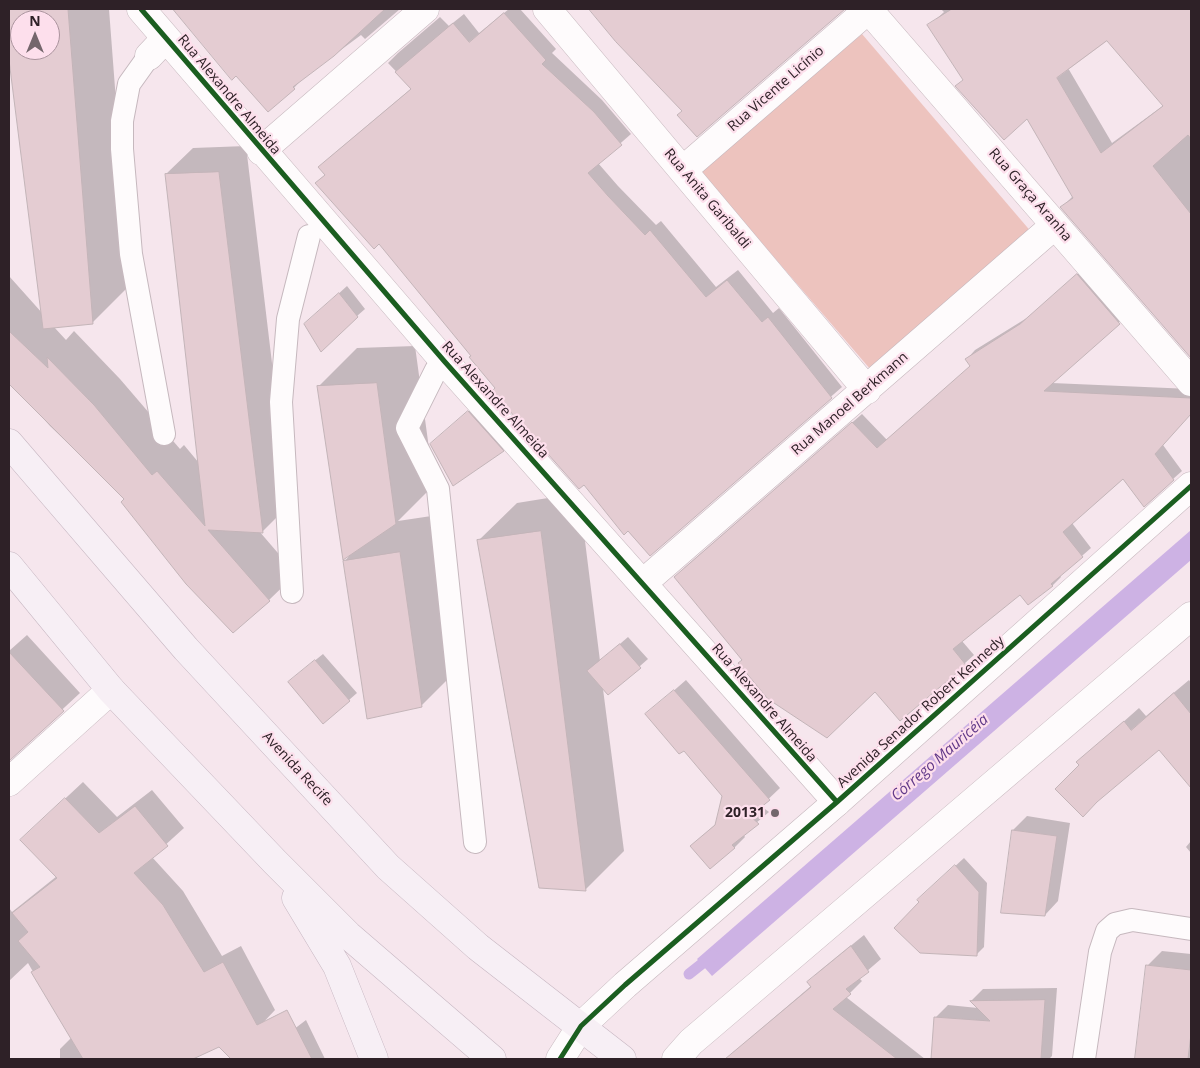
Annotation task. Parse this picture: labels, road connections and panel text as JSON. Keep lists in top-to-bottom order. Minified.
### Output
{"streets":{"main road":["Avenida Recife"],"street":["Rua Vicente Licínio","Rua Alexandre Almeida","Rua Graça Aranha","Rua Anita Garibaldi","Rua Manoel Berkmann","Avenida Senador Robert Kennedy"]},"crossings":[["Rua Vicente Licínio","Rua Graça Aranha"],["Rua Vicente Licínio","Rua Anita Garibaldi"],["Rua Alexandre Almeida","Rua Manoel Berkmann"],["Rua Alexandre Almeida","Avenida Senador Robert Kennedy"],["Rua Graça Aranha","Rua Manoel Berkmann"],["Rua Anita Garibaldi","Rua Manoel Berkmann"],["Avenida Senador Robert Kennedy","Avenida Recife"]],"water":["Córrego Mauricéia"],"places":["20131"],"north":"top"}
